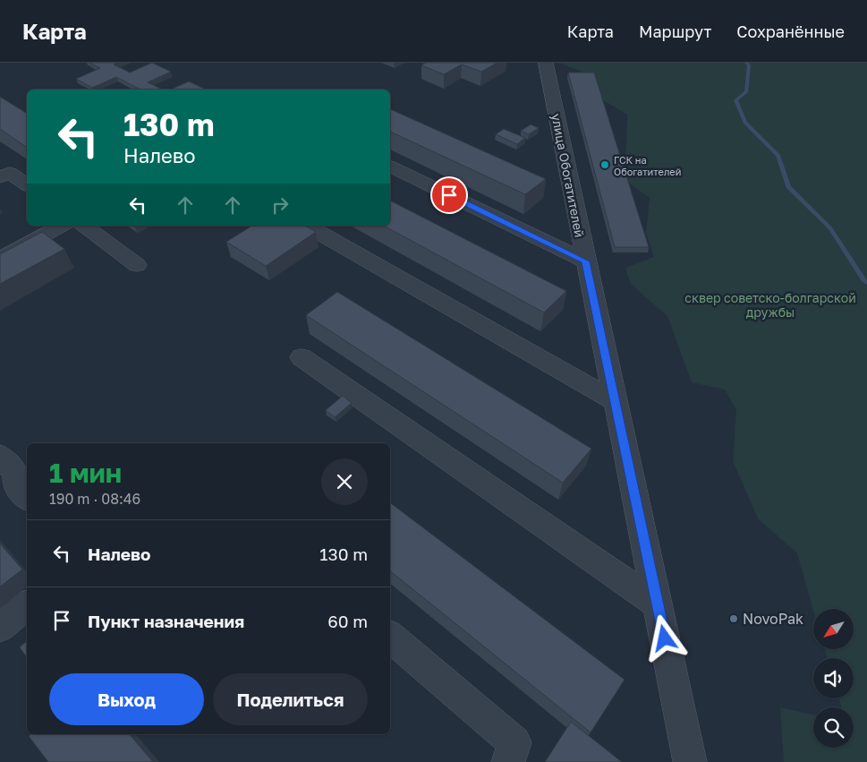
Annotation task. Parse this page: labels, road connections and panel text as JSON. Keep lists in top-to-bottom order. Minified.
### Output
{"streets":{"street":["улица Обогатителей"]},"parks":["сквер советско-болгарской дружбы"],"places":["ГСК на Обогатителей","NovoPak"],"north":"bottom left","page":{"header":"Карта","nav":["Карта","Маршрут","Сохранённые"],"turn":["130 m","Налево"],"heading":["1 мин","190 m · 08:46"],"list":[{"name":"Налево","value":"130 m"},{"name":"Пункт назначения","value":"60 m"}],"buttons":["Выход","Поделиться"]}}
